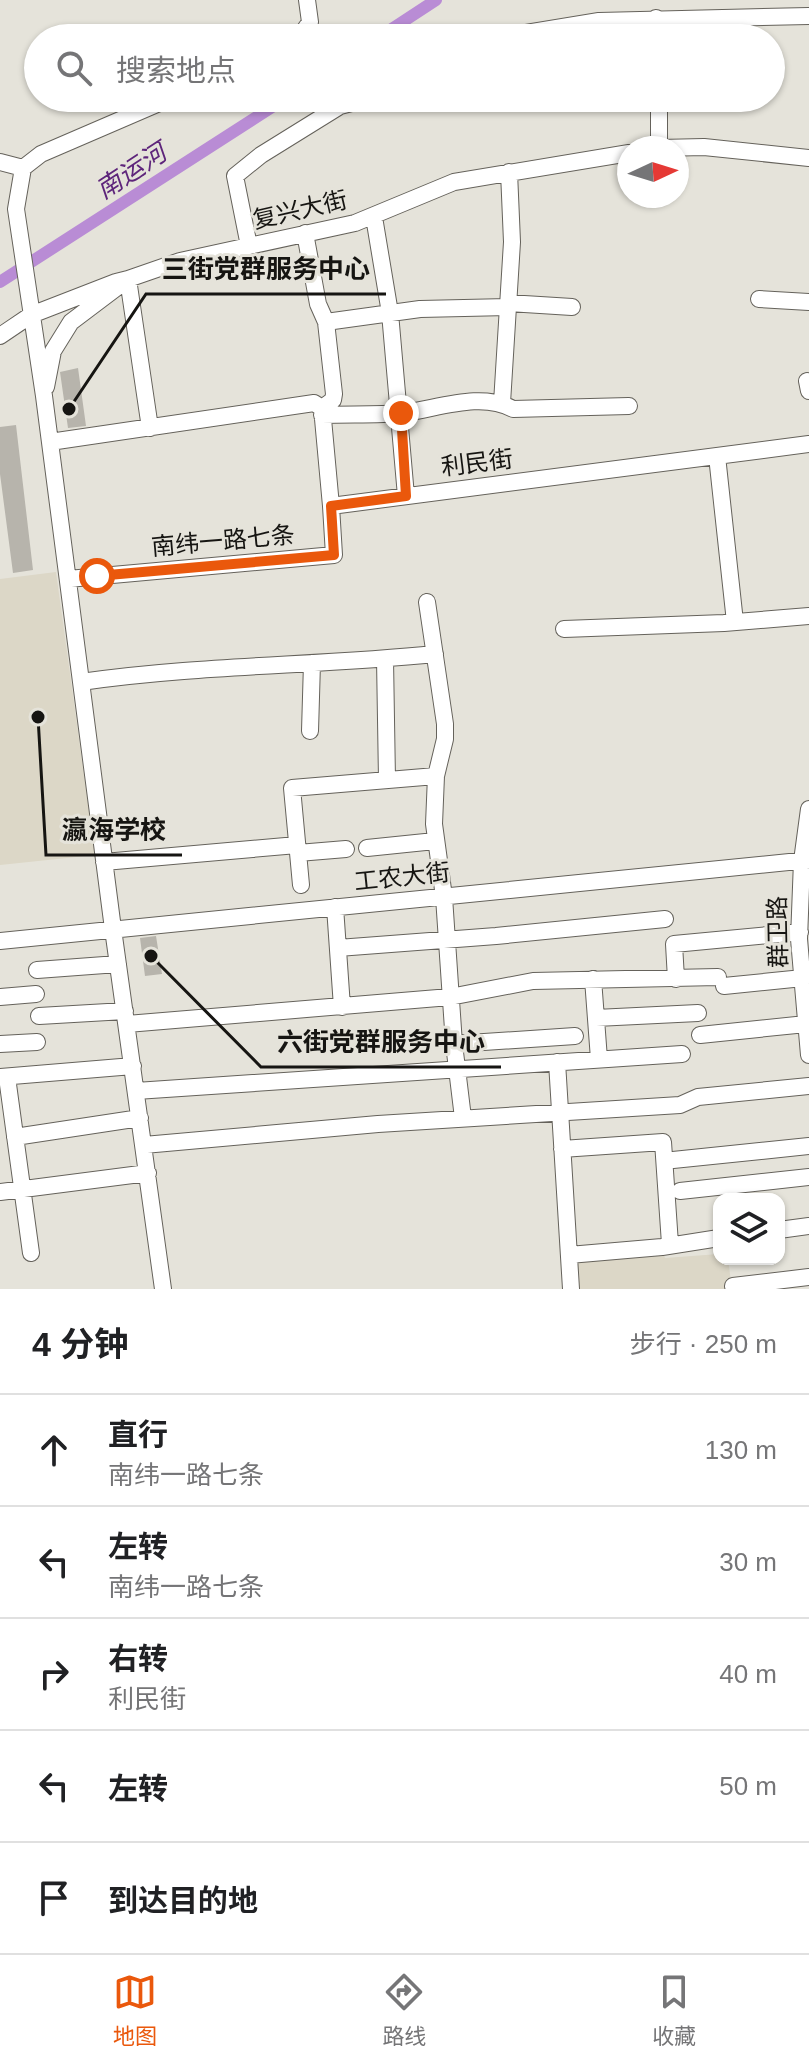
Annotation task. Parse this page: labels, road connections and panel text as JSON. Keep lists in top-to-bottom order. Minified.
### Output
{"streets":{"street":["复兴大街","利民街","南纬一路七条","工农大街","群卫路"]},"crossings":[["利民街","南纬一路七条"],["工农大街","群卫路"]],"water":["南运河"],"places":["三街党群服务中心","瀛海学校","六街党群服务中心"],"north":"right","page":{"search":"搜索地点","heading":["4 分钟","步行 · 250 m"],"list":[["直行","南纬一路七条","130 m"],["左转","南纬一路七条","30 m"],["右转","利民街","40 m"],["左转","50 m"],"到达目的地"],"nav":["地图","路线","收藏"]}}
